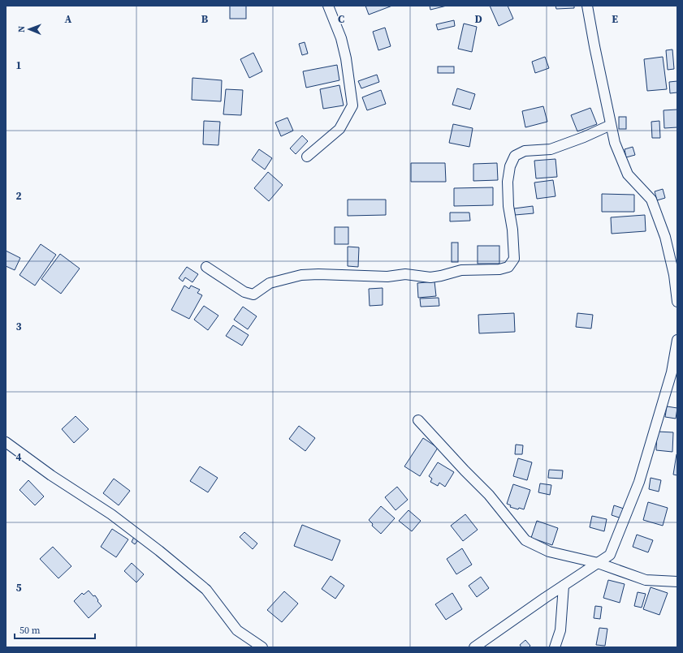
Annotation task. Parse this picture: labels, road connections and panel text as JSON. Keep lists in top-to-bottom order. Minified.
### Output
{"scale_bar":"50 m","north":"left","grid":{"columns":["A","B","C","D","E"],"rows":["1","2","3","4","5"]}}
